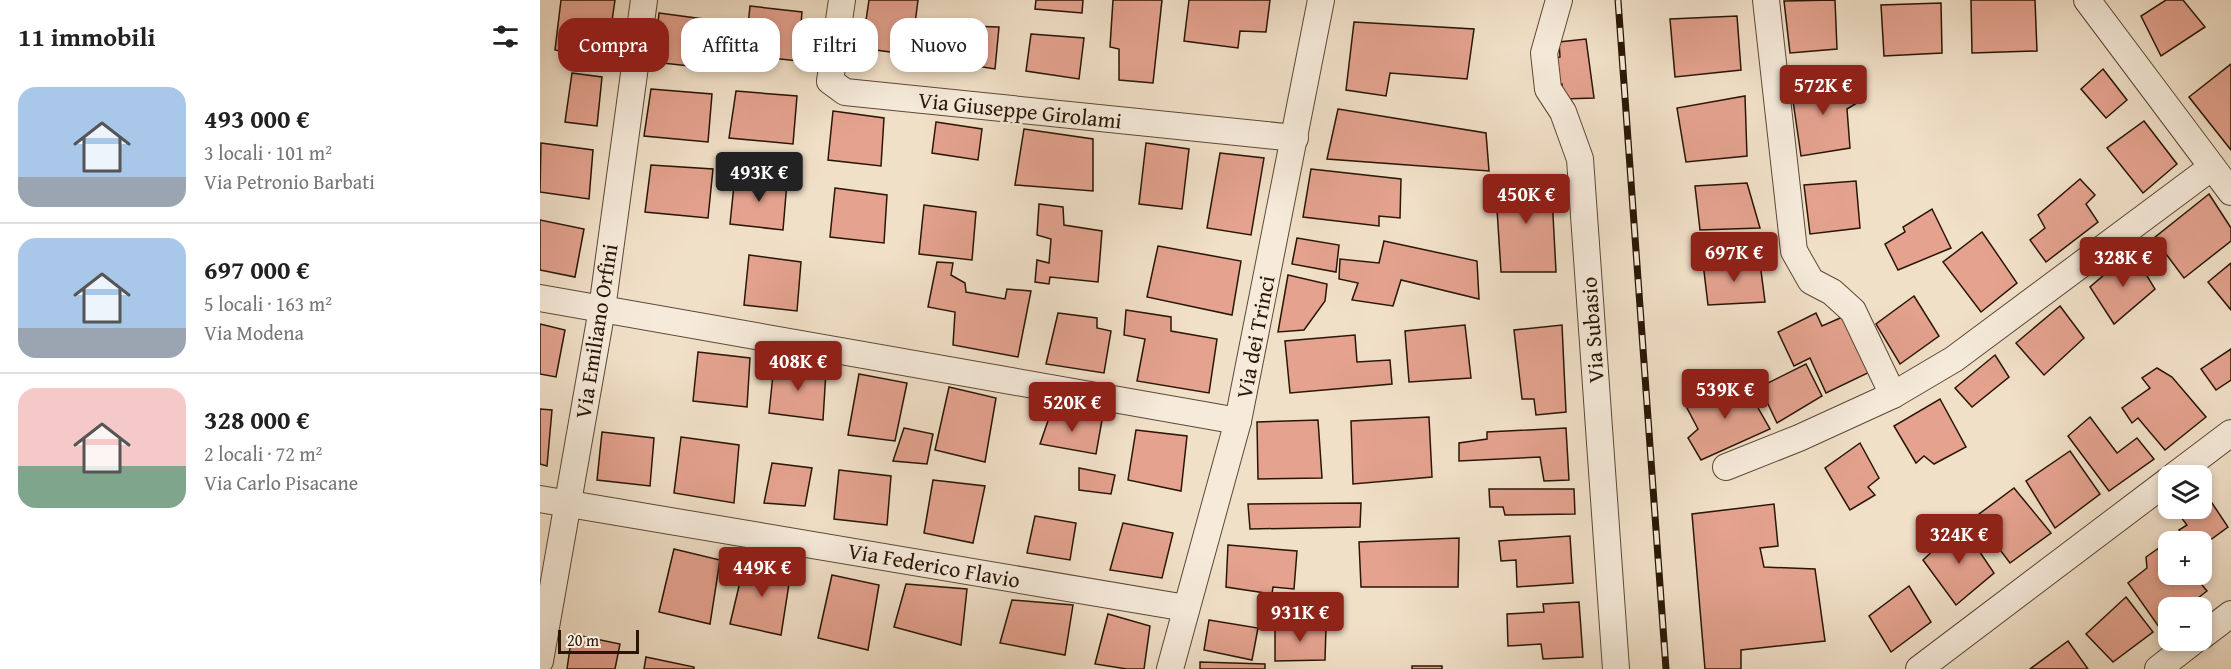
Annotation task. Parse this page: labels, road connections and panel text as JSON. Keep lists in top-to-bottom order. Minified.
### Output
{"streets":{"street":["Via Giuseppe Girolami","Via Subasio","Via Emiliano Orfini","Via dei Trinci","Via Federico Flavio"]},"crossings":[["Via Giuseppe Girolami","Via dei Trinci"],["Via Emiliano Orfini","Via Federico Flavio"],["Via dei Trinci","Via Federico Flavio"]],"scale_bar":"20 m","page":{"heading":"11 immobili","chip":["Compra","Affitta","Filtri","Nuovo"],"price":["572K €","493K €","450K €","697K €","328K €","408K €","539K €","520K €","324K €","449K €","931K €"],"list":[{"name":"493 000 €","note":"3 locali · 101 m² · Via Petronio Barbati"},{"name":"697 000 €","note":"5 locali · 163 m² · Via Modena"},{"name":"328 000 €","note":"2 locali · 72 m² · Via Carlo Pisacane"}],"map_buttons":["+","−"],"scale":"20 m"}}
